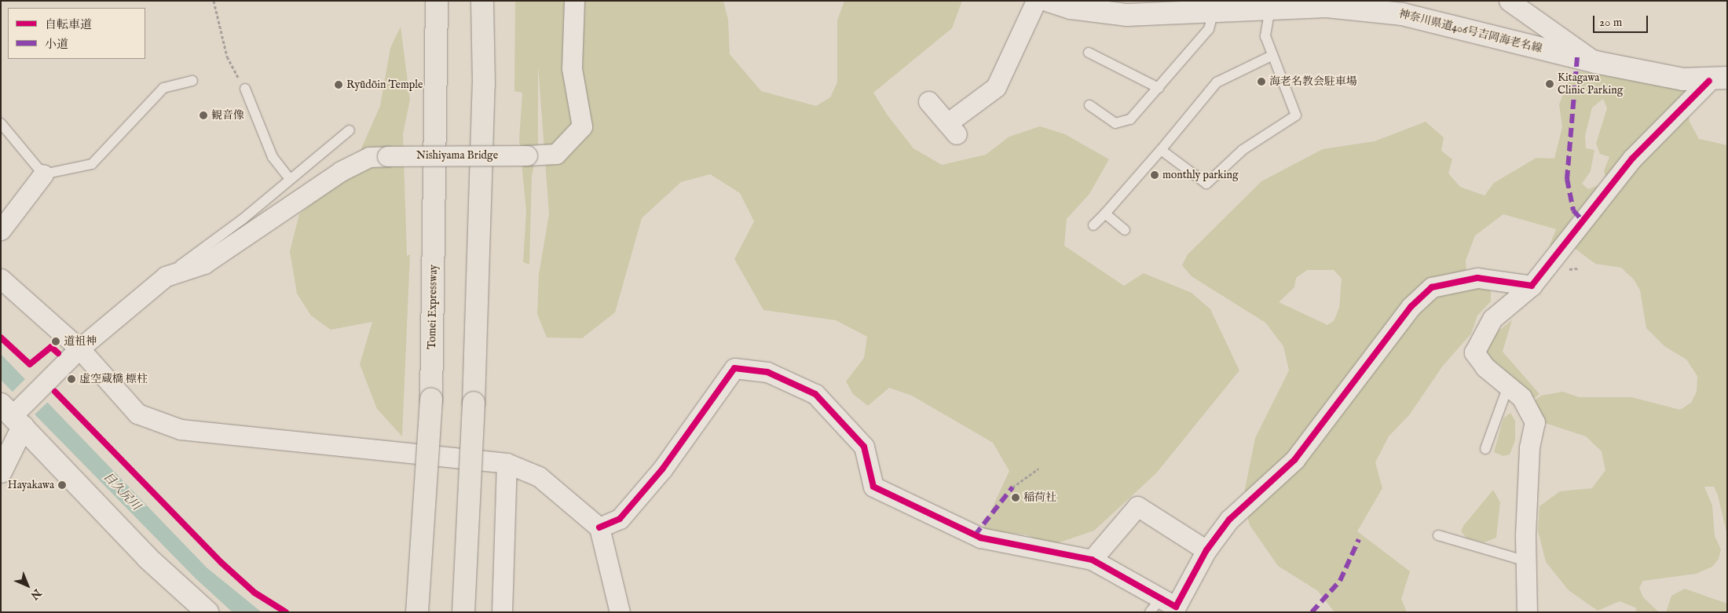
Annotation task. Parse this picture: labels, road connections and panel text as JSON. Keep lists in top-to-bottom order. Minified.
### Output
{"streets":{"highway":["Tomei Expressway"],"main road":["神奈川県道406号吉岡海老名線"],"street":["Nishiyama Bridge"]},"water":["目久尻川"],"places":["海老名教会駐車場","Kitagawa Clinic Parking","Ryūdōin Temple","観音像","monthly parking","道祖神","虚空蔵橋 標柱","Hayakawa","稲荷社"],"legend":["自転車道","小道"],"scale_bar":"20 m","north":"bottom right"}
